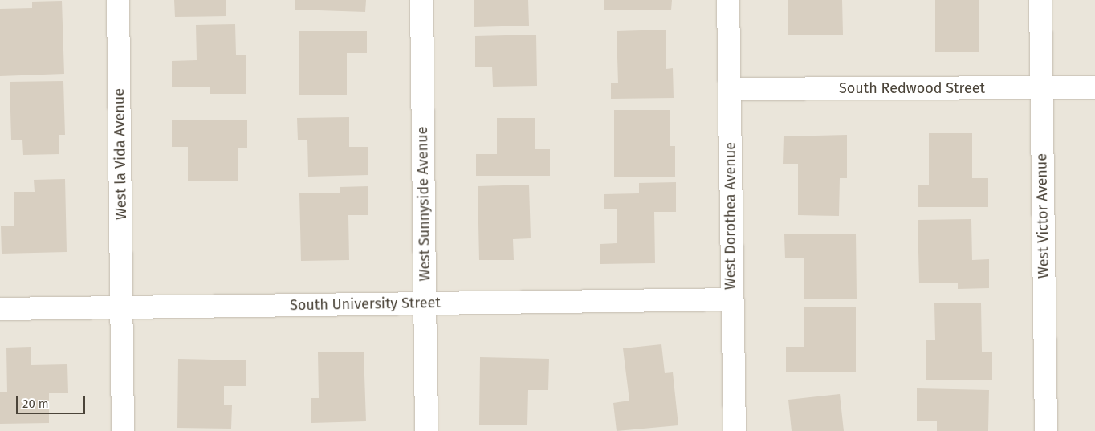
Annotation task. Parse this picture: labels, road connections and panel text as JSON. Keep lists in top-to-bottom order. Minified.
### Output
{"streets":{"street":["South Redwood Street","West la Vida Avenue","West Sunnyside Avenue","West Dorothea Avenue","West Victor Avenue","South University Street"]},"crossings":[["South Redwood Street","West Dorothea Avenue"],["South Redwood Street","West Victor Avenue"],["West la Vida Avenue","South University Street"],["West Sunnyside Avenue","South University Street"],["West Dorothea Avenue","South University Street"]],"scale_bar":"20 m"}
